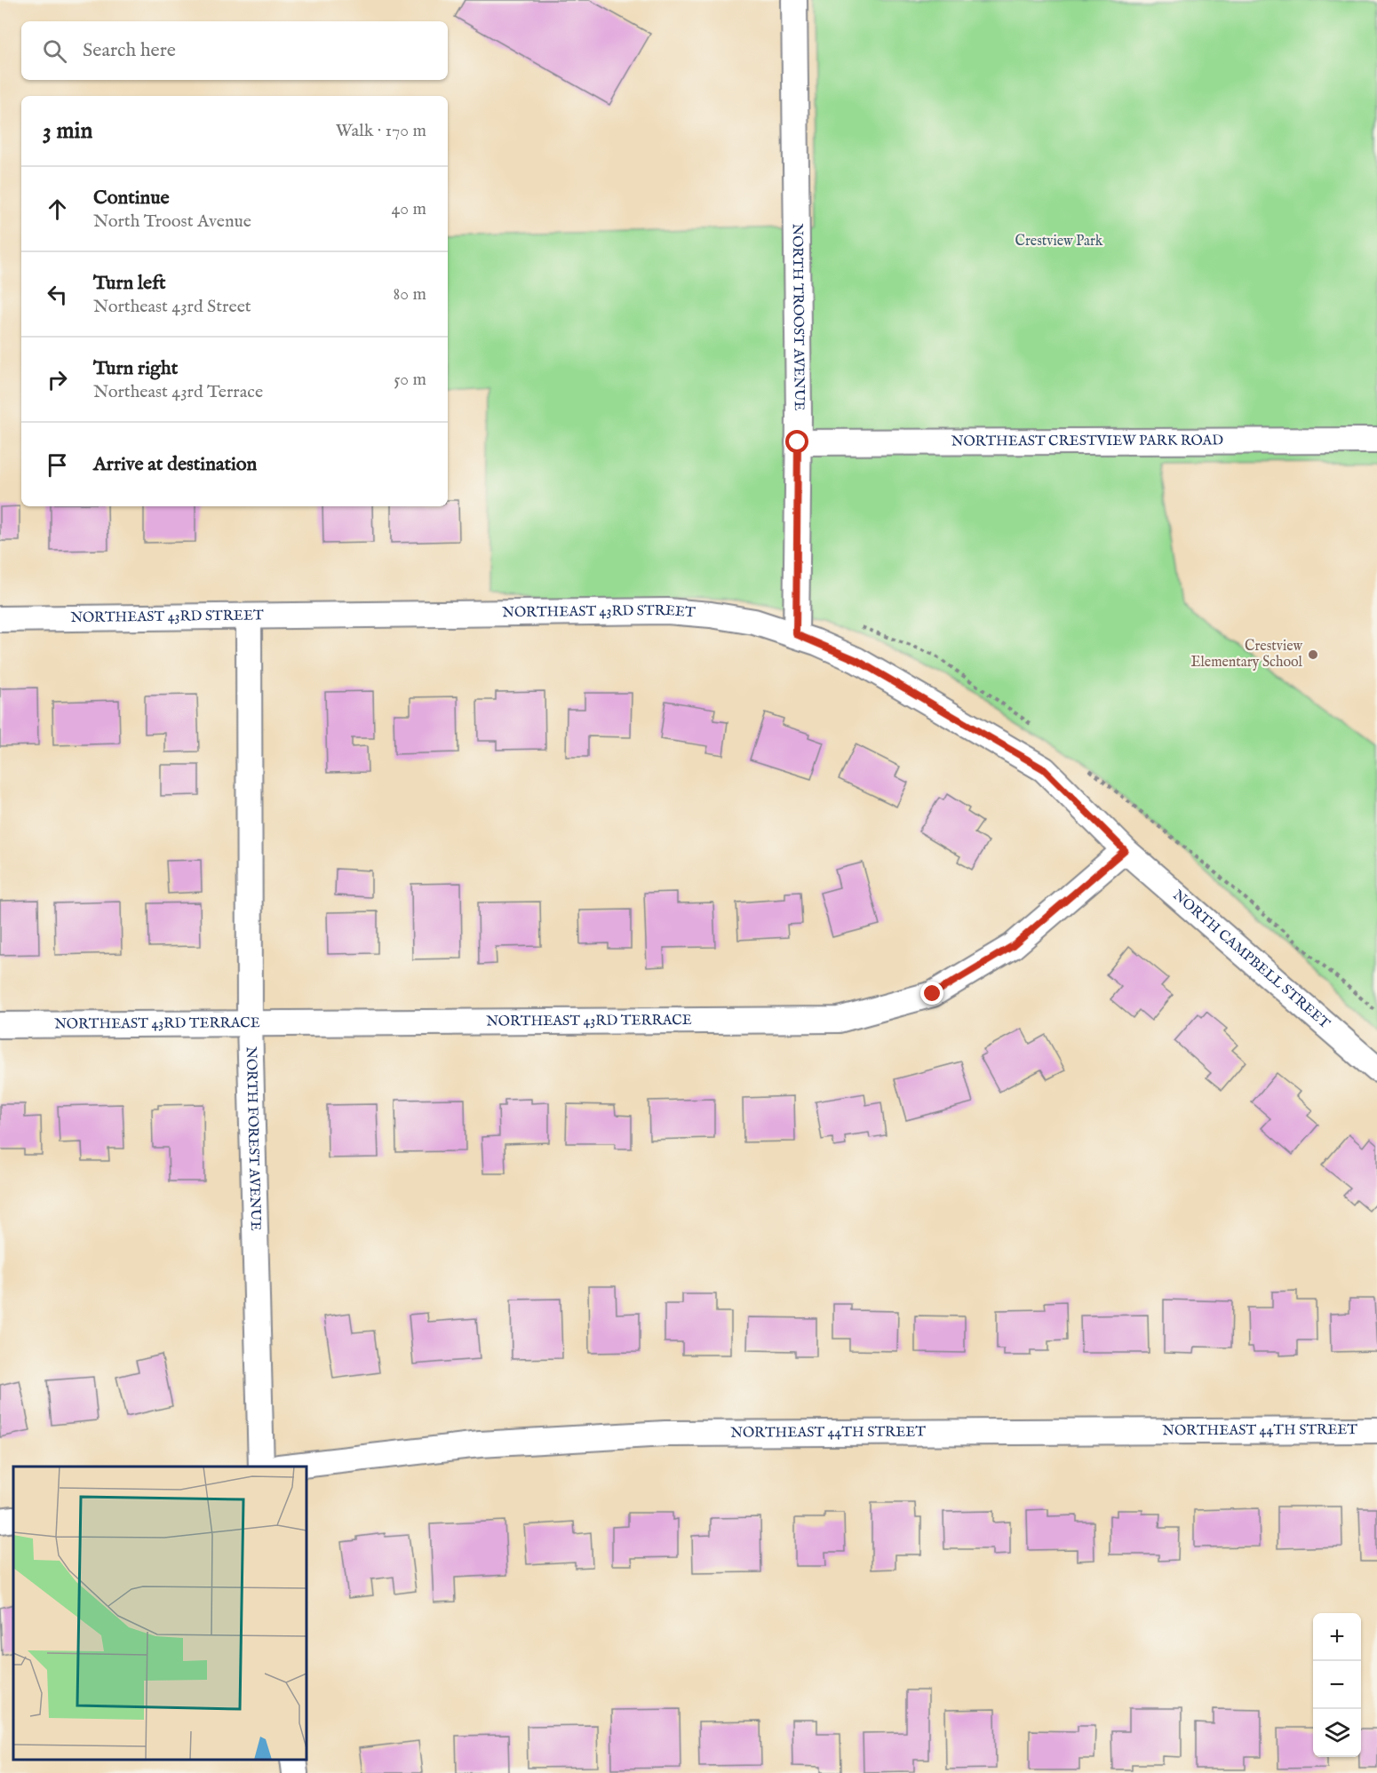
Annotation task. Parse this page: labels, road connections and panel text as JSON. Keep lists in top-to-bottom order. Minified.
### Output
{"streets":{"street":["NORTH TROOST AVENUE","NORTHEAST CRESTVIEW PARK ROAD","NORTHEAST 43RD STREET","NORTH CAMPBELL STREET","NORTHEAST 43RD TERRACE","NORTH FOREST AVENUE","NORTHEAST 44TH STREET"]},"crossings":[["NORTH TROOST AVENUE","NORTHEAST CRESTVIEW PARK ROAD"],["NORTH TROOST AVENUE","NORTHEAST 43RD STREET"],["NORTHEAST 43RD STREET","NORTH CAMPBELL STREET"],["NORTHEAST 43RD STREET","NORTHEAST 43RD TERRACE"],["NORTHEAST 43RD STREET","NORTH FOREST AVENUE"],["NORTH CAMPBELL STREET","NORTHEAST 43RD TERRACE"],["NORTHEAST 43RD TERRACE","NORTH FOREST AVENUE"]],"parks":["Crestview Park"],"places":["Crestview Elementary School"],"page":{"search":"Search here","heading":["3 min","Walk · 170 m"],"list":[["Continue","North Troost Avenue","40 m"],["Turn left","Northeast 43rd Street","80 m"],["Turn right","Northeast 43rd Terrace","50 m"],"Arrive at destination"],"map_buttons":["+","−"]}}
